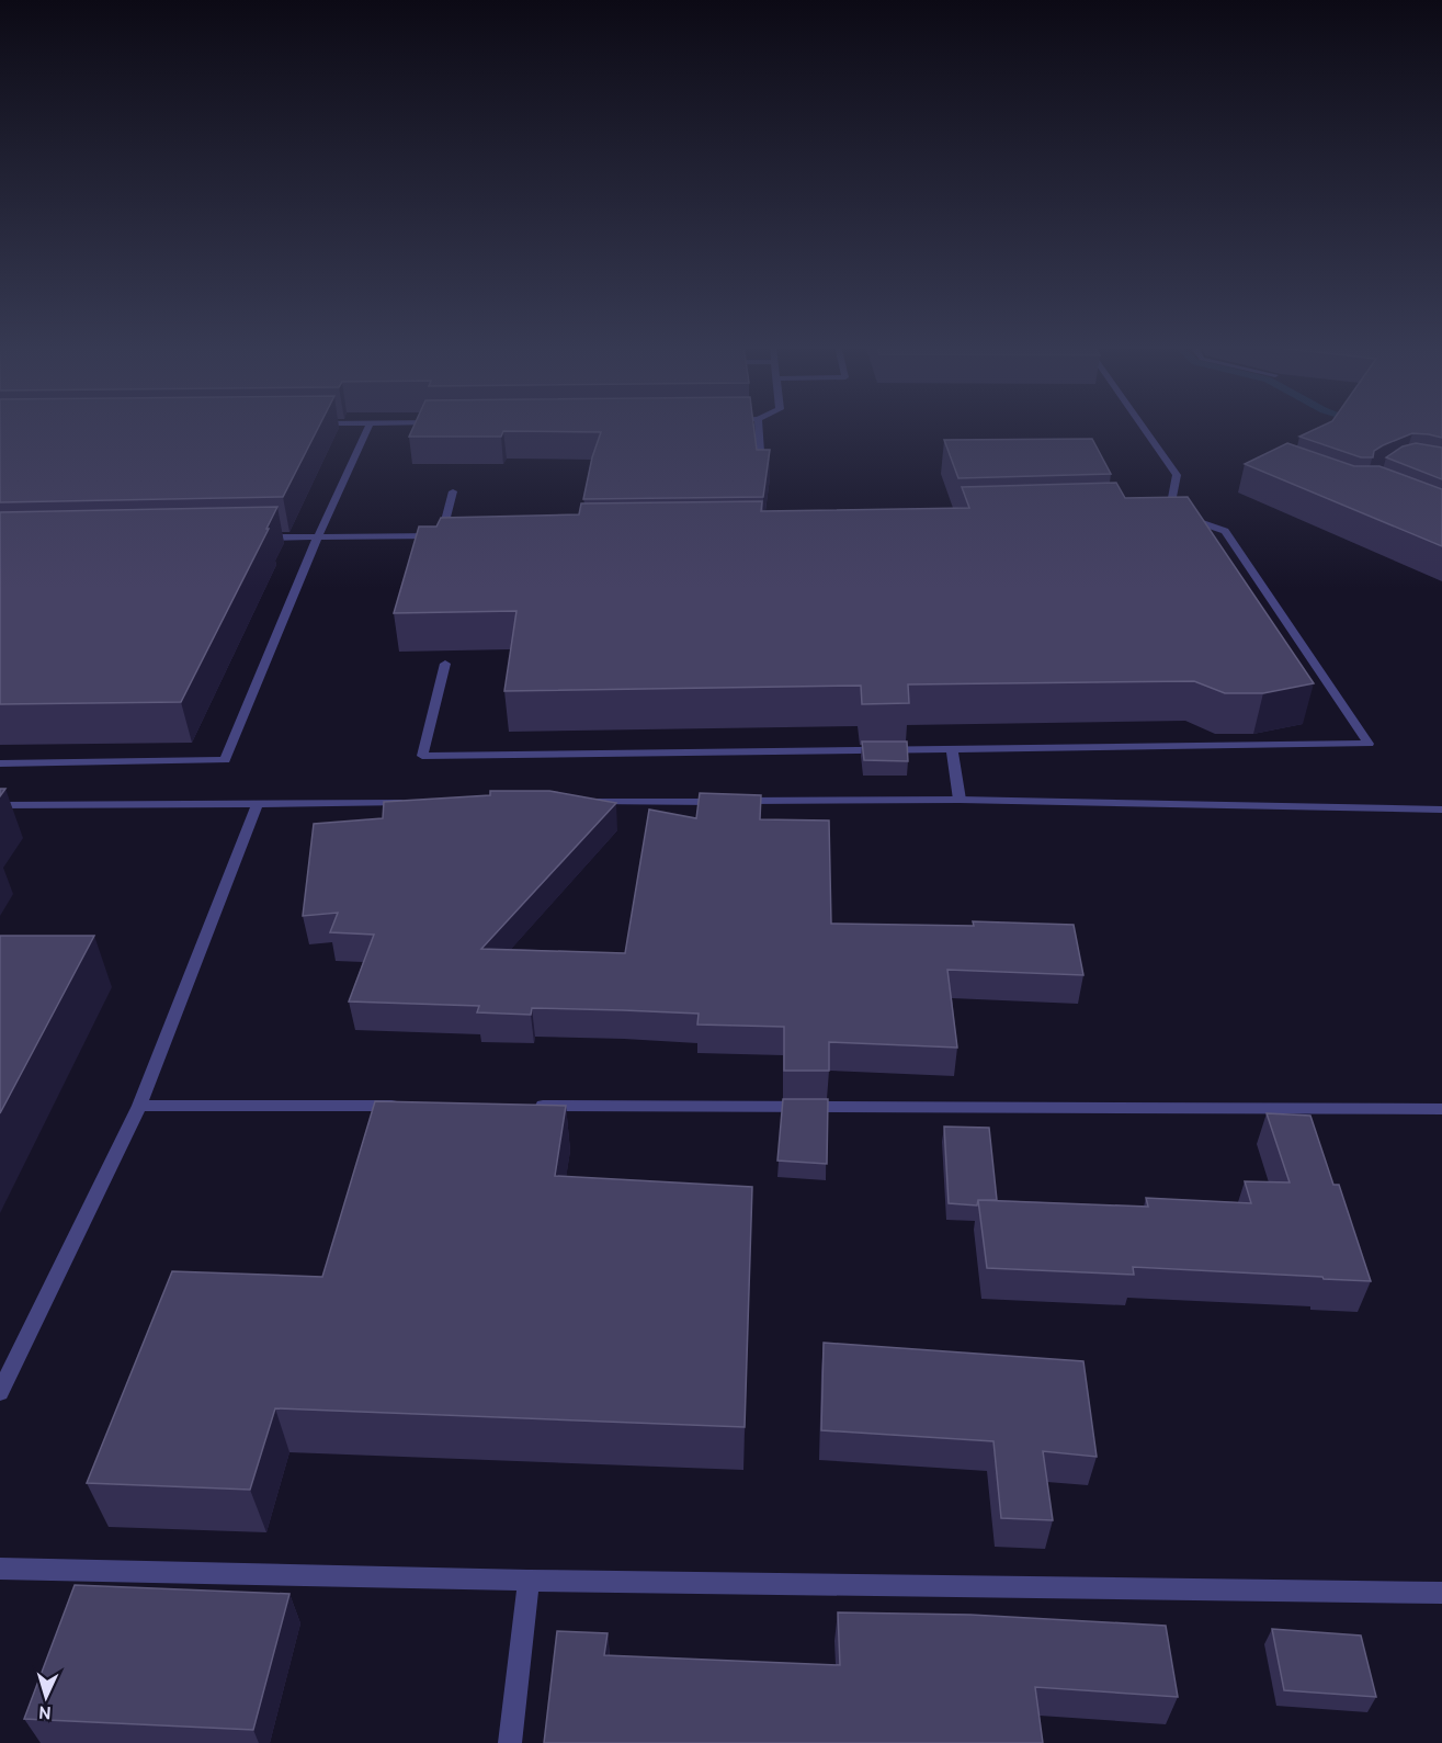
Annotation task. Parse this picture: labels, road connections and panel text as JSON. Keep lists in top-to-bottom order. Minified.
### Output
{"north":"bottom"}
